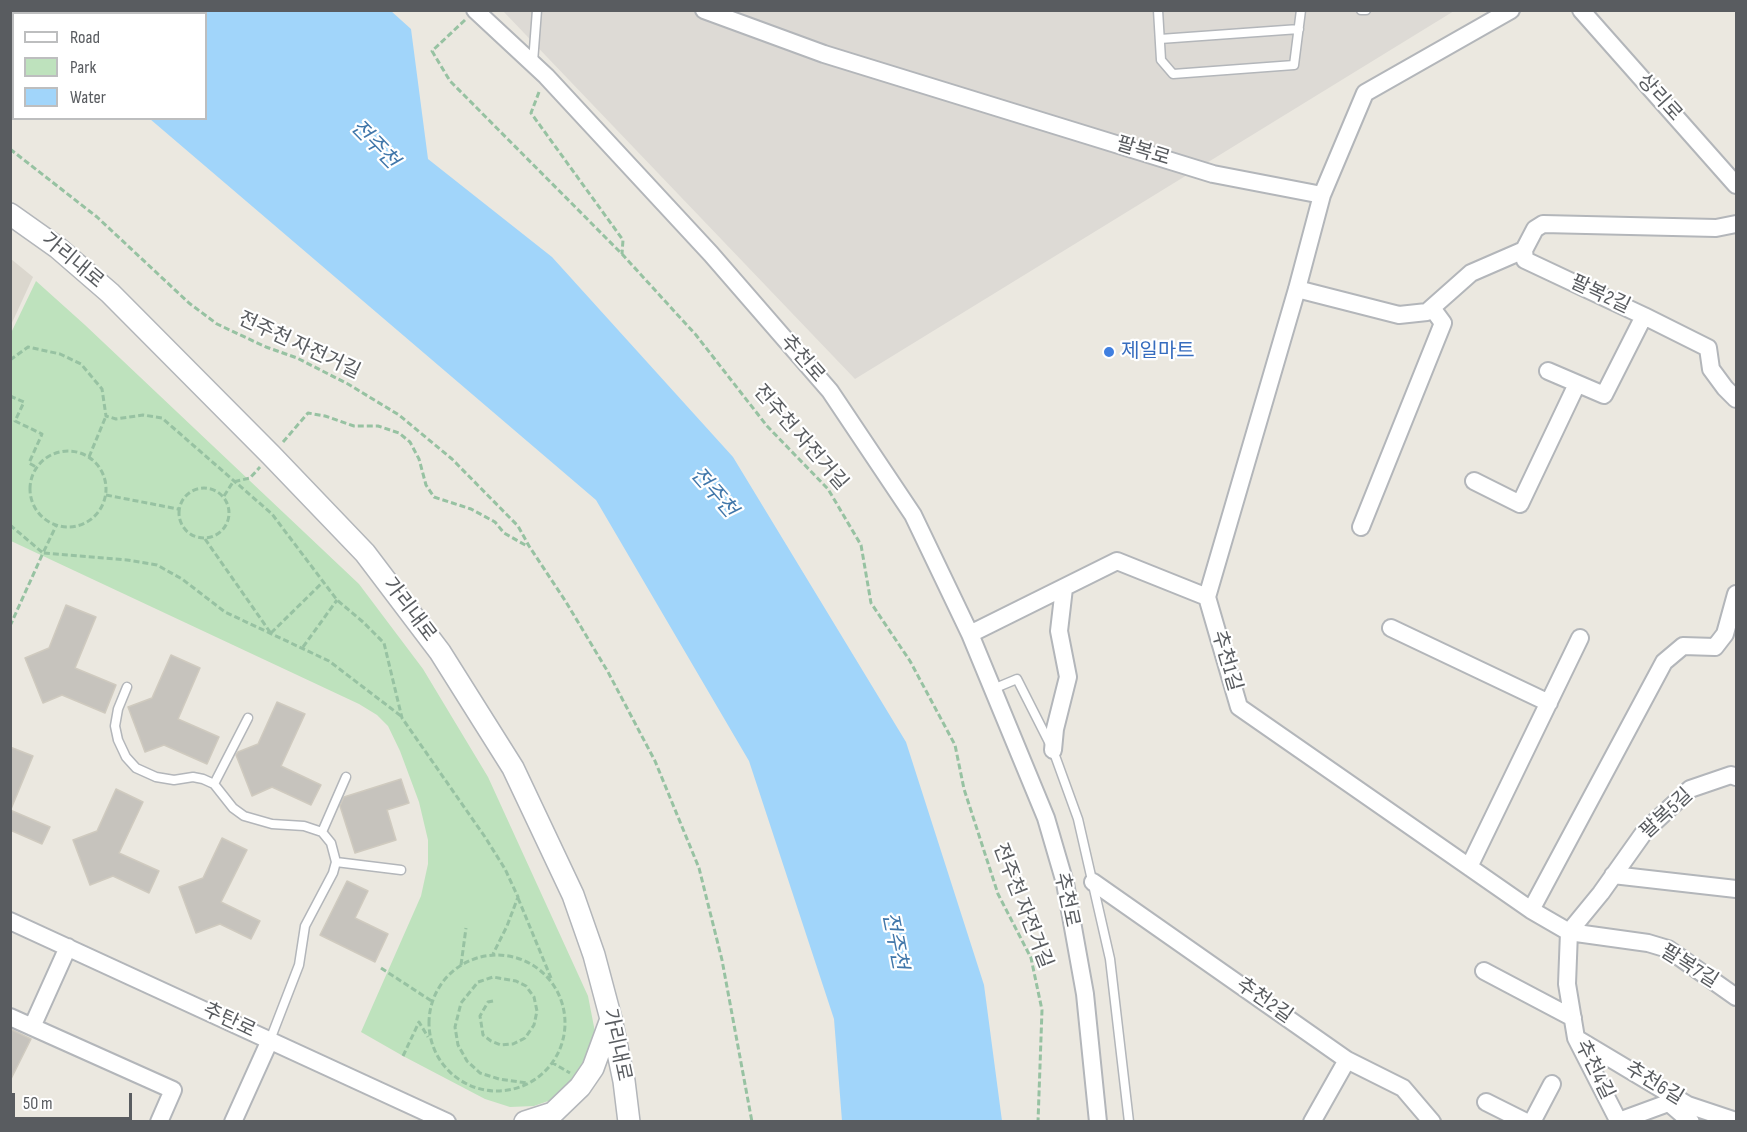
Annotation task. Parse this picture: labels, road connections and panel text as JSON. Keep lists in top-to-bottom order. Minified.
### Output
{"streets":{"street":["상리로","팔복로","가리내로","팔복2길","추천로","추천1길","팔복5길","팔복7길","추천2길","추탄로","추천4길","추천6길"],"path":["전주천 자전거길"]},"crossings":[["전주천 자전거길","추천로"],["추천로","추천2길"],["추천1길","팔복5길"],["추천1길","팔복7길"],["추천1길","추천4길"],["팔복5길","팔복7길"],["팔복5길","추천4길"],["팔복7길","추천4길"],["추천4길","추천6길"]],"water":["전주천"],"places":["제일마트"],"legend":["Road","Park","Water"],"scale_bar":"50 m"}
